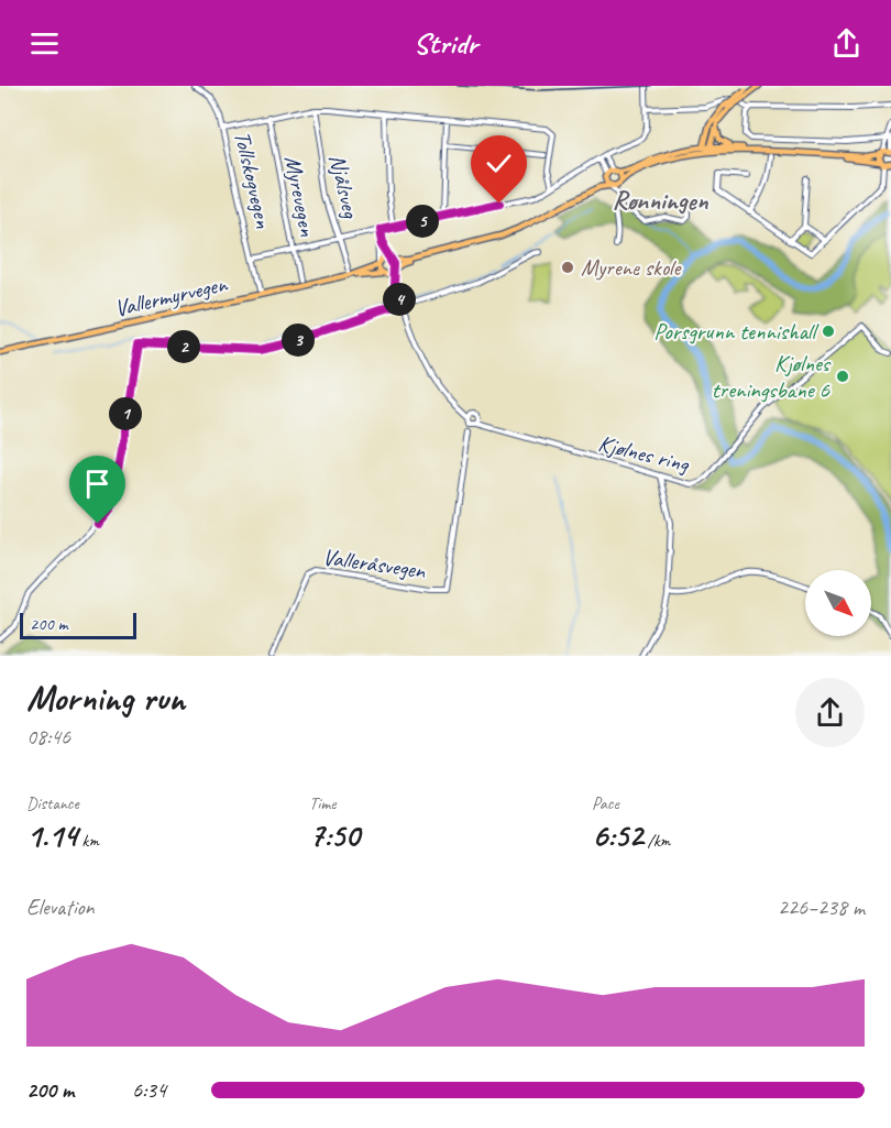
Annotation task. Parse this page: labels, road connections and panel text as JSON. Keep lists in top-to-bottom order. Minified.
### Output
{"streets":{"main road":["Vallermyrvegen"],"street":["Tollskogvegen","Njålsveg","Myrevegen","Kjølnes ring","Valleråsvegen"]},"crossings":[["Njålsveg","Vallermyrvegen"]],"districts":["Rønningen"],"places":["Myrene skole","Porsgrunn tennishall","Kjølnes treningsbane 6"],"scale_bar":"200 m","north":"bottom right","page":{"header":"Stridr","pins":["5","4","3","2","1"],"scale":"200 m","heading":["Morning run","08:46"],"stats":[["Distance","1.14 km"],["Time","7:50"],["Pace","6:52 /km"]],"chart":["Elevation","226–238 m"],"list":[{"name":"200 m","note":"6:34"}]}}
